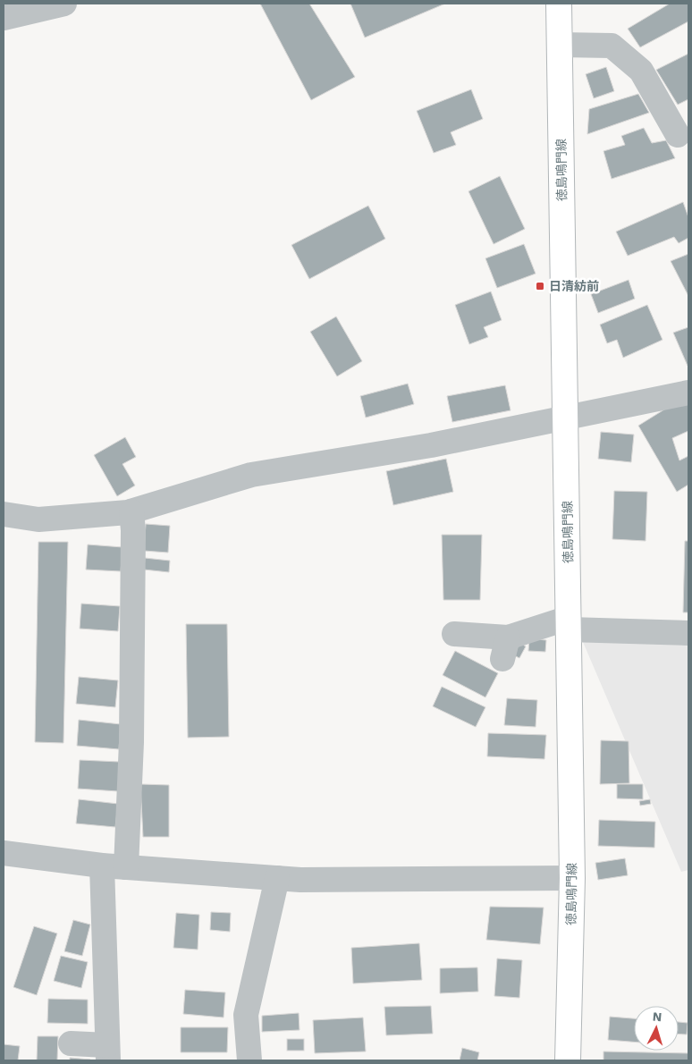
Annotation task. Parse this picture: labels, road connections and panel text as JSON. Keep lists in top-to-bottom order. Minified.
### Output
{"streets":{"main road":["徳島鳴門線"]},"places":{"transit":["日清紡前"]},"north":"top"}
